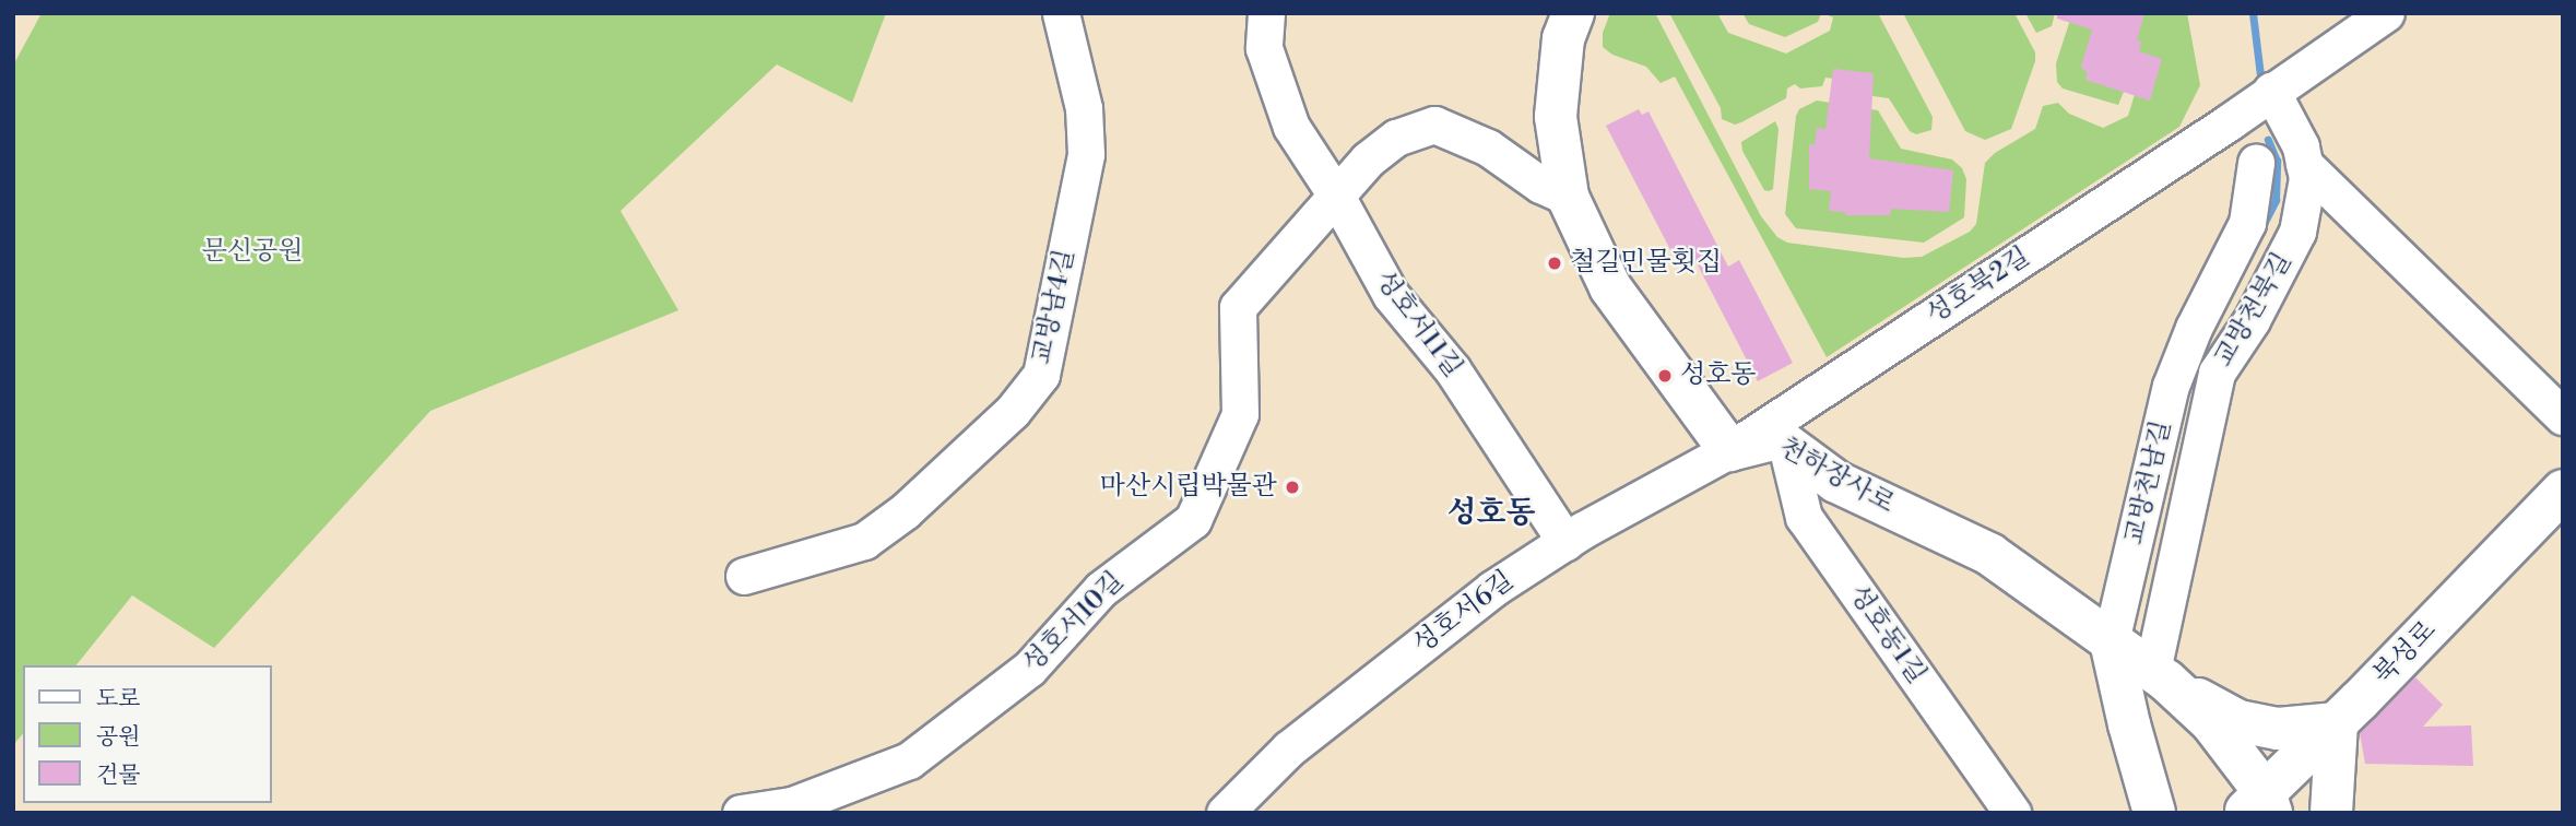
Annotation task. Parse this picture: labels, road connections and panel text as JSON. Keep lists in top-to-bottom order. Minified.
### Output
{"streets":{"main road":["천하장사로","교방천남길","북성로"],"street":["성호북2길","교방남4길","교방천북길","성호서11길","성호서6길","성호서10길","성호동1길"]},"crossings":[["성호북2길","교방천북길"],["성호북2길","천하장사로"],["성호북2길","성호서6길"],["교방천북길","천하장사로"],["성호서11길","성호서6길"],["성호서11길","성호서10길"],["천하장사로","교방천남길"],["천하장사로","성호서6길"],["천하장사로","성호동1길"],["천하장사로","북성로"]],"districts":["성호동"],"parks":["문신공원"],"places":["철길민물횟집","성호동","마산시립박물관"],"legend":["도로","공원","건물"]}
